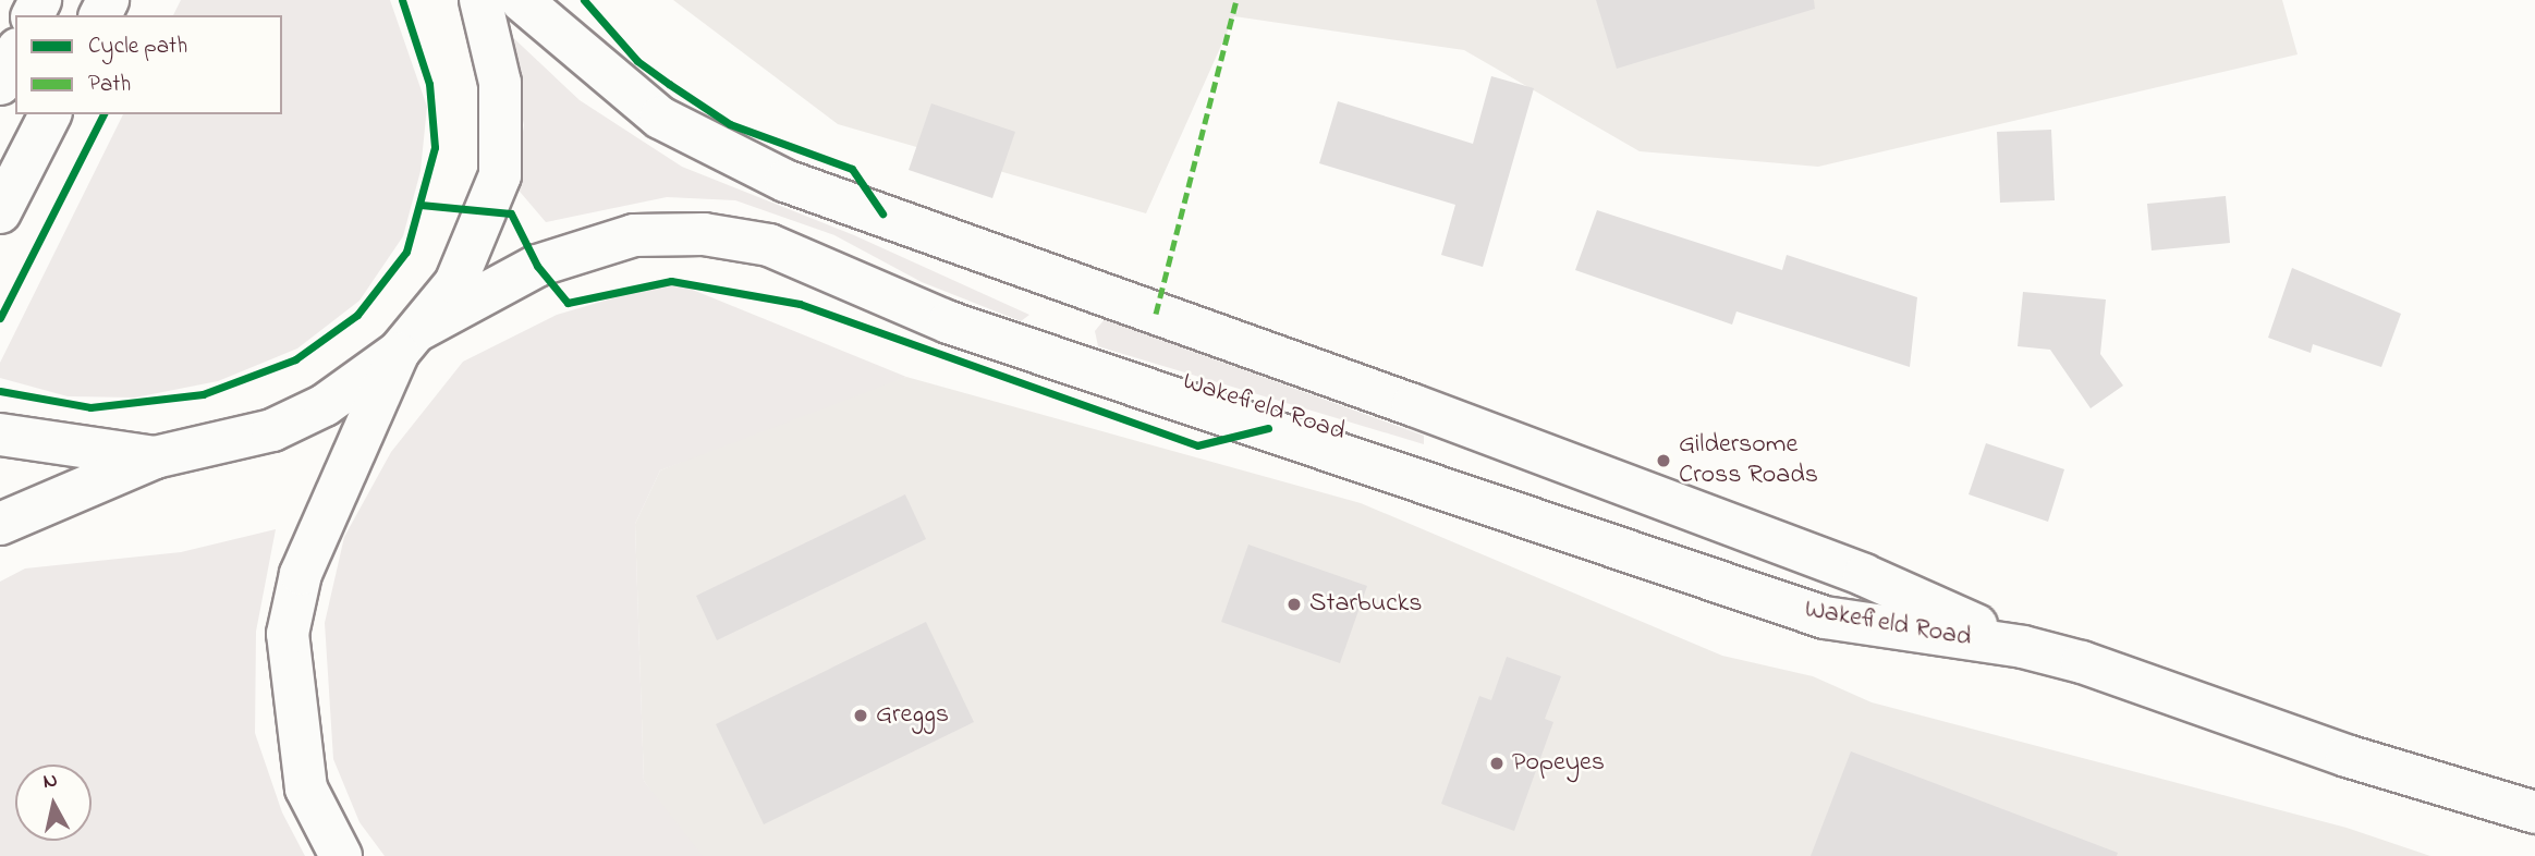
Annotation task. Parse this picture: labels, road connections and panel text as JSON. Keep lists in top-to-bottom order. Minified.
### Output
{"streets":{"main road":["Wakefield Road"]},"places":["Gildersome Cross Roads","Starbucks","Greggs","Popeyes"],"legend":["Cycle path","Path"],"north":"top"}
